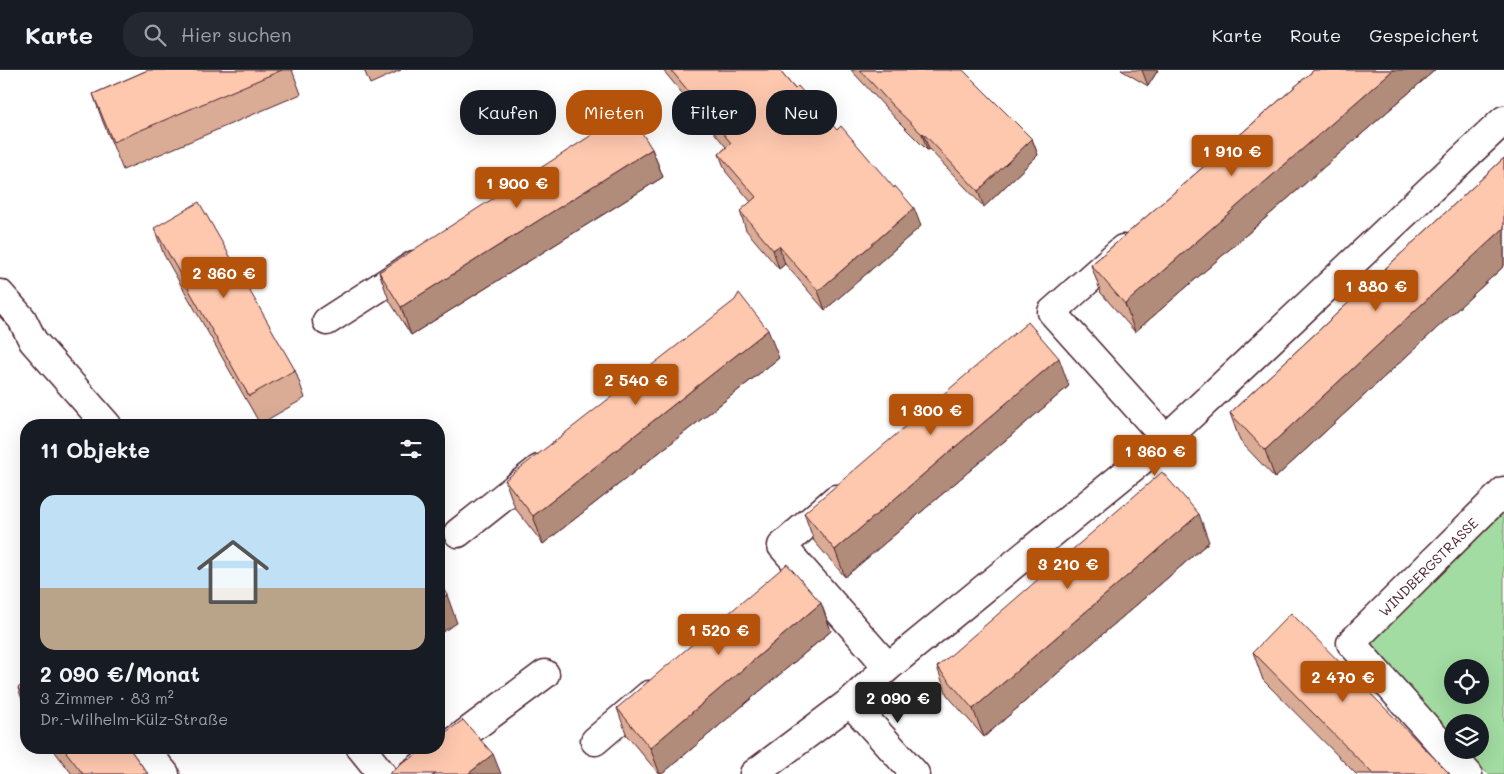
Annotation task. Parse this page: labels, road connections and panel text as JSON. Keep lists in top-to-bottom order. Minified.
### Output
{"streets":{"street":["WINDBERGSTRASSE"]},"page":{"header":"Karte","search":"Hier suchen","nav":["Karte","Route","Gespeichert"],"chip":["Kaufen","Mieten","Filter","Neu"],"price":["1 910 €","1 900 €","2 360 €","1 880 €","2 540 €","1 300 €","1 360 €","3 210 €","1 520 €","2 470 €","2 090 €"],"heading":"11 Objekte","list":[{"name":"2 090 €/Monat","note":"3 Zimmer · 83 m² · Dr.-Wilhelm-Külz-Straße"}]}}
